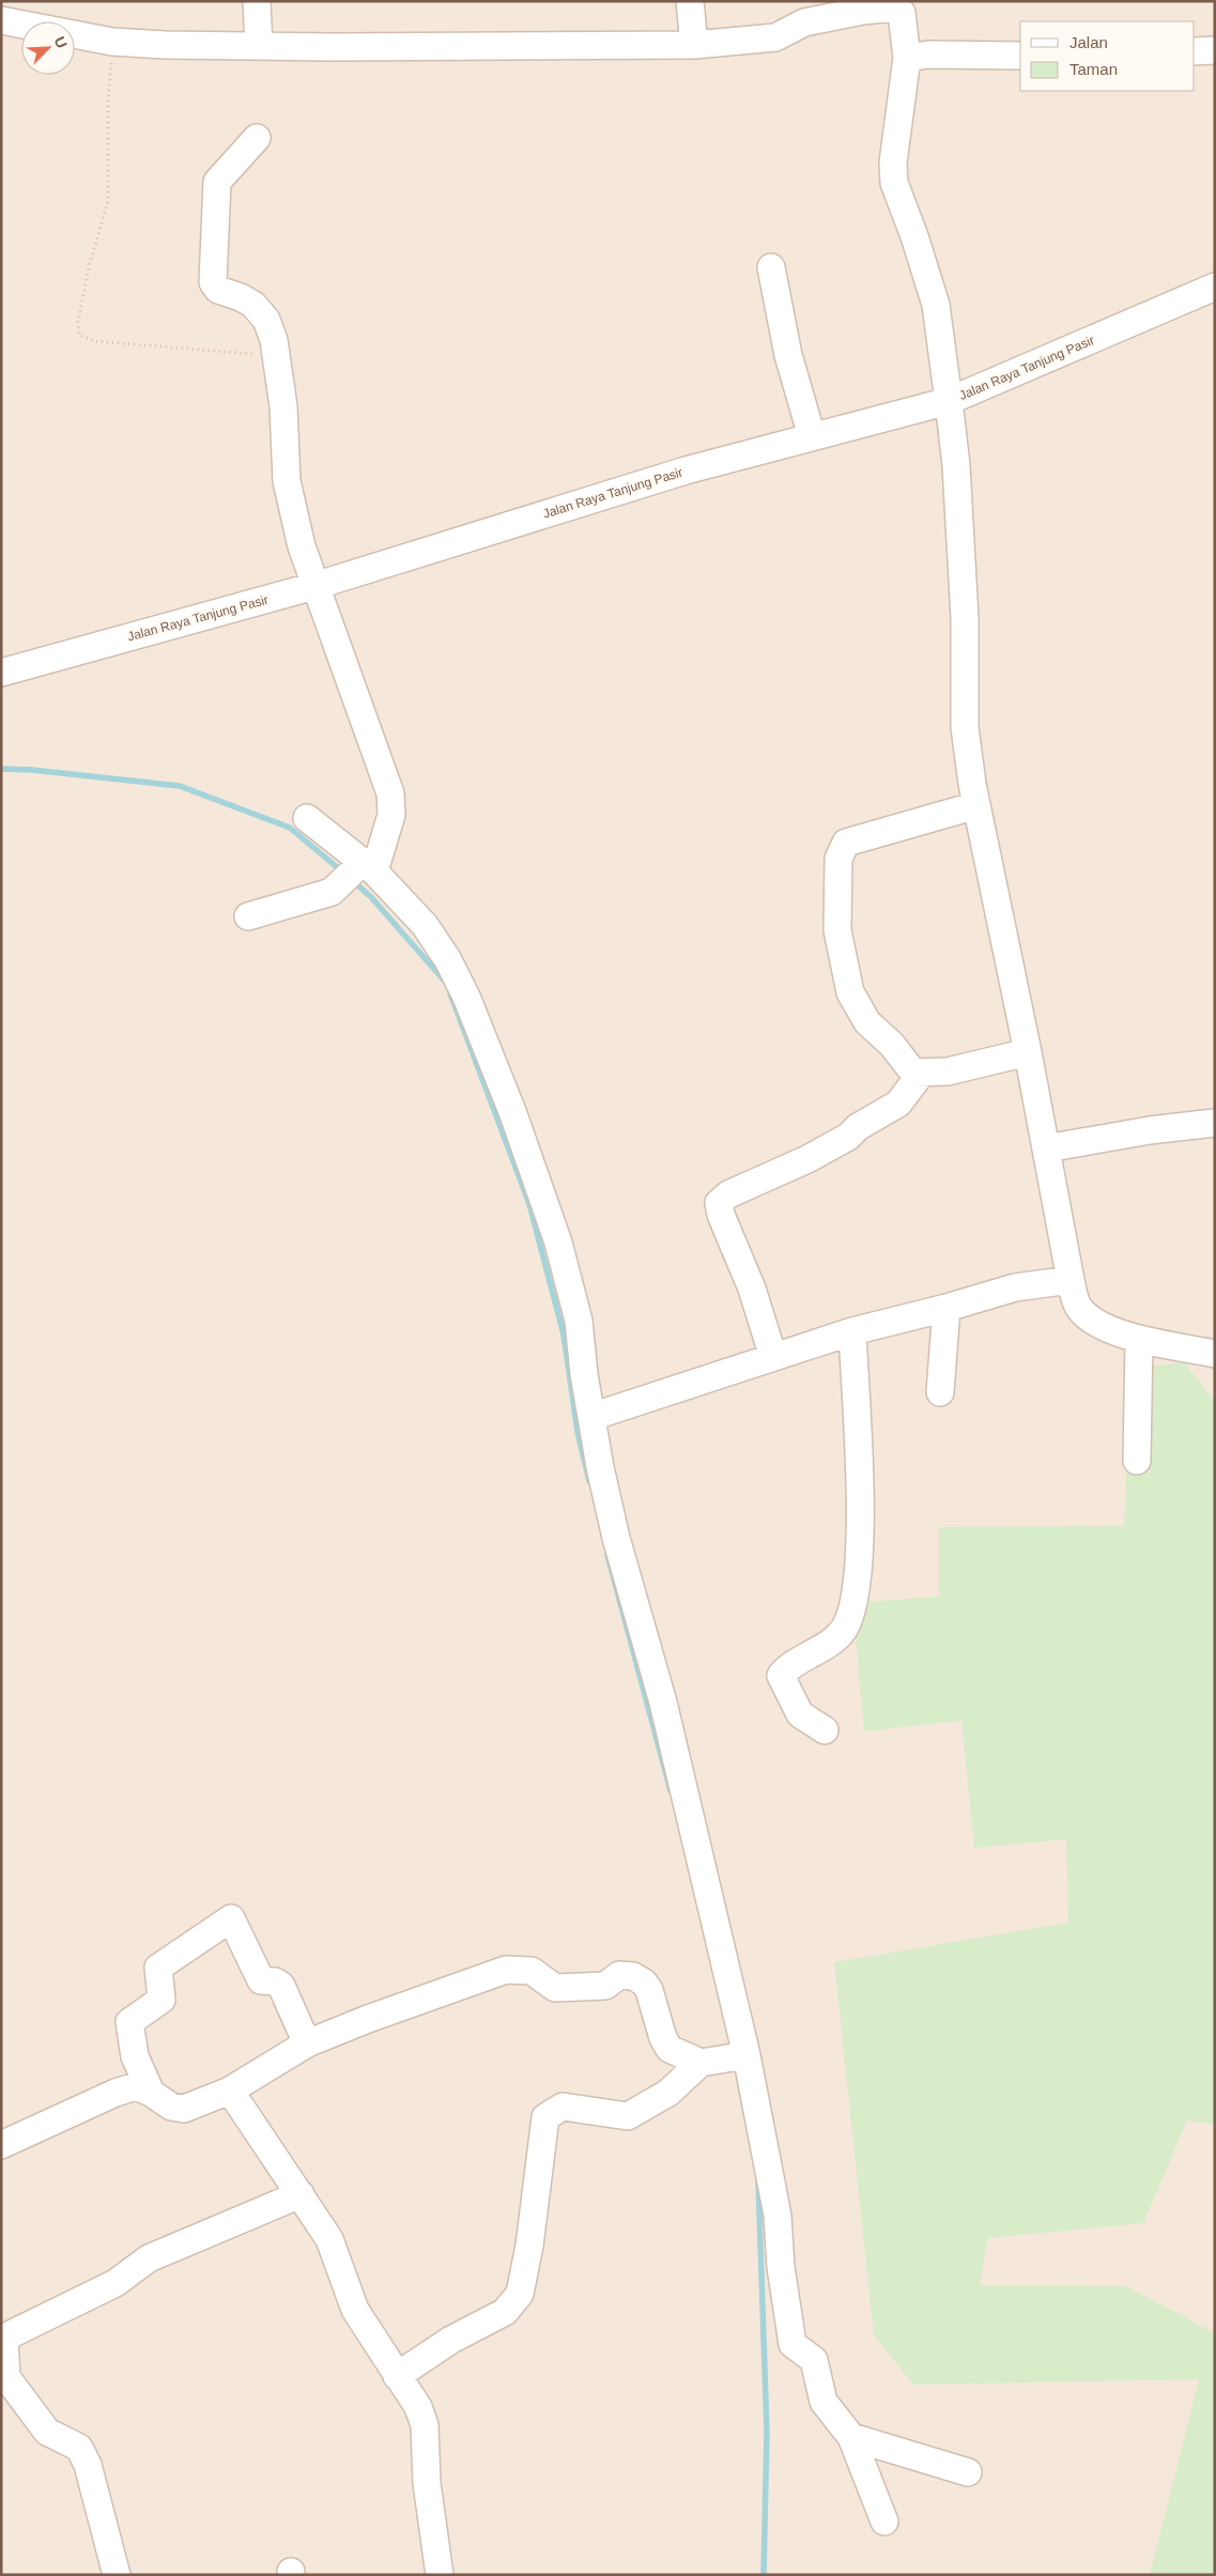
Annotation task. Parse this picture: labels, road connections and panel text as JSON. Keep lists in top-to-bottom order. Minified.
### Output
{"streets":{"street":["Jalan Raya Tanjung Pasir"]},"legend":["Jalan","Taman"],"north":"top right"}
